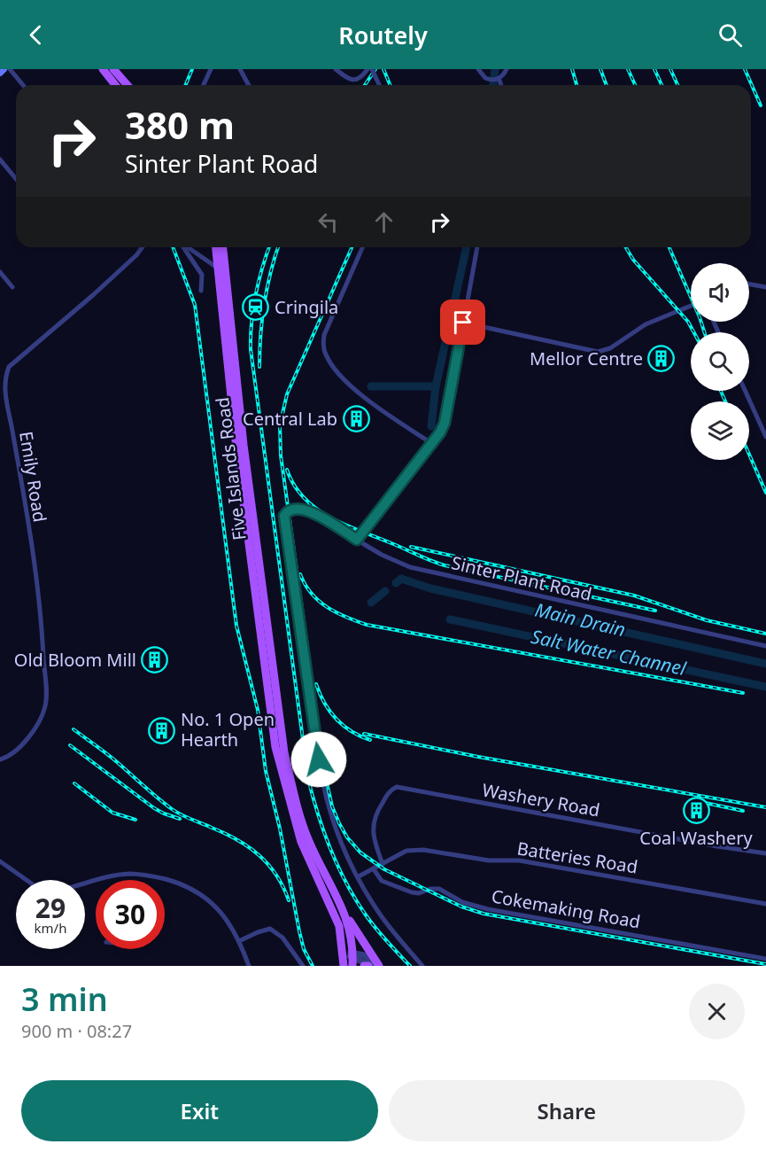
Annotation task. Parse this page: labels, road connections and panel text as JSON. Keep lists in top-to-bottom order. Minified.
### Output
{"streets":{"main road":["Five Islands Road"],"street":["Emily Road","Sinter Plant Road","Washery Road","Batteries Road","Cokemaking Road"]},"crossings":[["Sinter Plant Road","Batteries Road"],["Washery Road","Batteries Road"],["Batteries Road","Cokemaking Road"]],"water":["Main Drain","Salt Water Channel"],"places":{"station":["Cringila"],"building":["Mellor Centre","Central Lab","Old Bloom Mill","No. 1 Open Hearth","Coal Washery"]},"page":{"header":"Routely","turn":["380 m","Sinter Plant Road"],"speed":"29 km/h","limit":"30","heading":["3 min","900 m · 08:27"],"buttons":["Exit","Share"]}}
